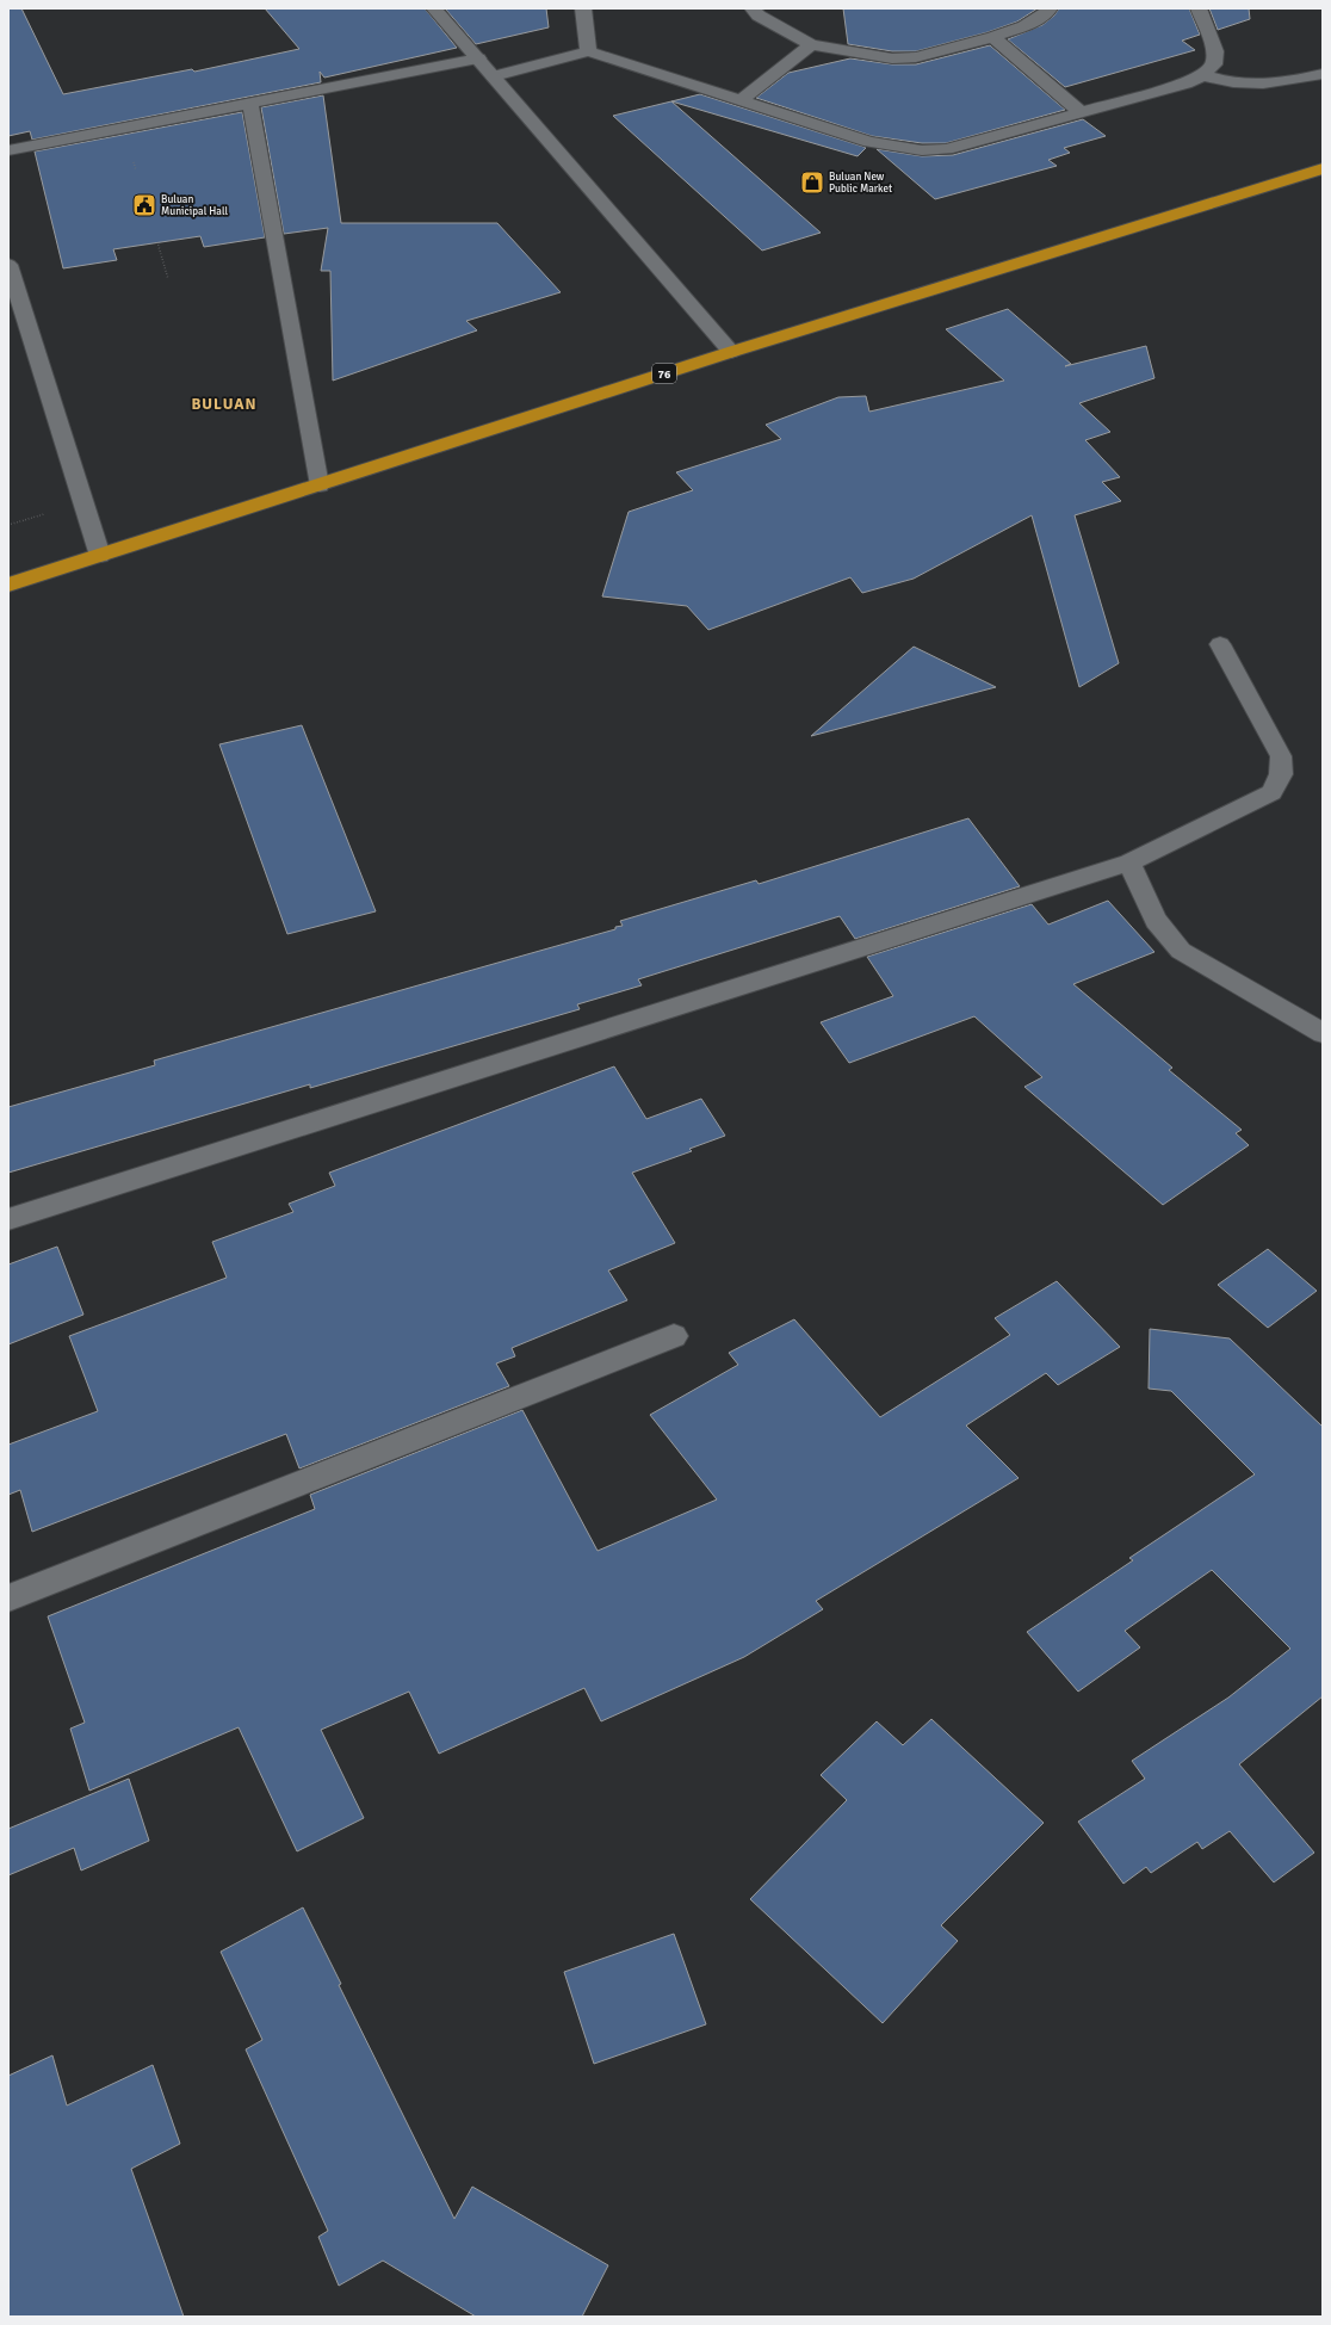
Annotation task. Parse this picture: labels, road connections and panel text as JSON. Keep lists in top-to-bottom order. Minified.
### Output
{"streets":{"highway":["76"]},"districts":["BULUAN"],"places":{"shop":["Buluan New Public Market"],"public building":["Buluan Municipal Hall"]}}
